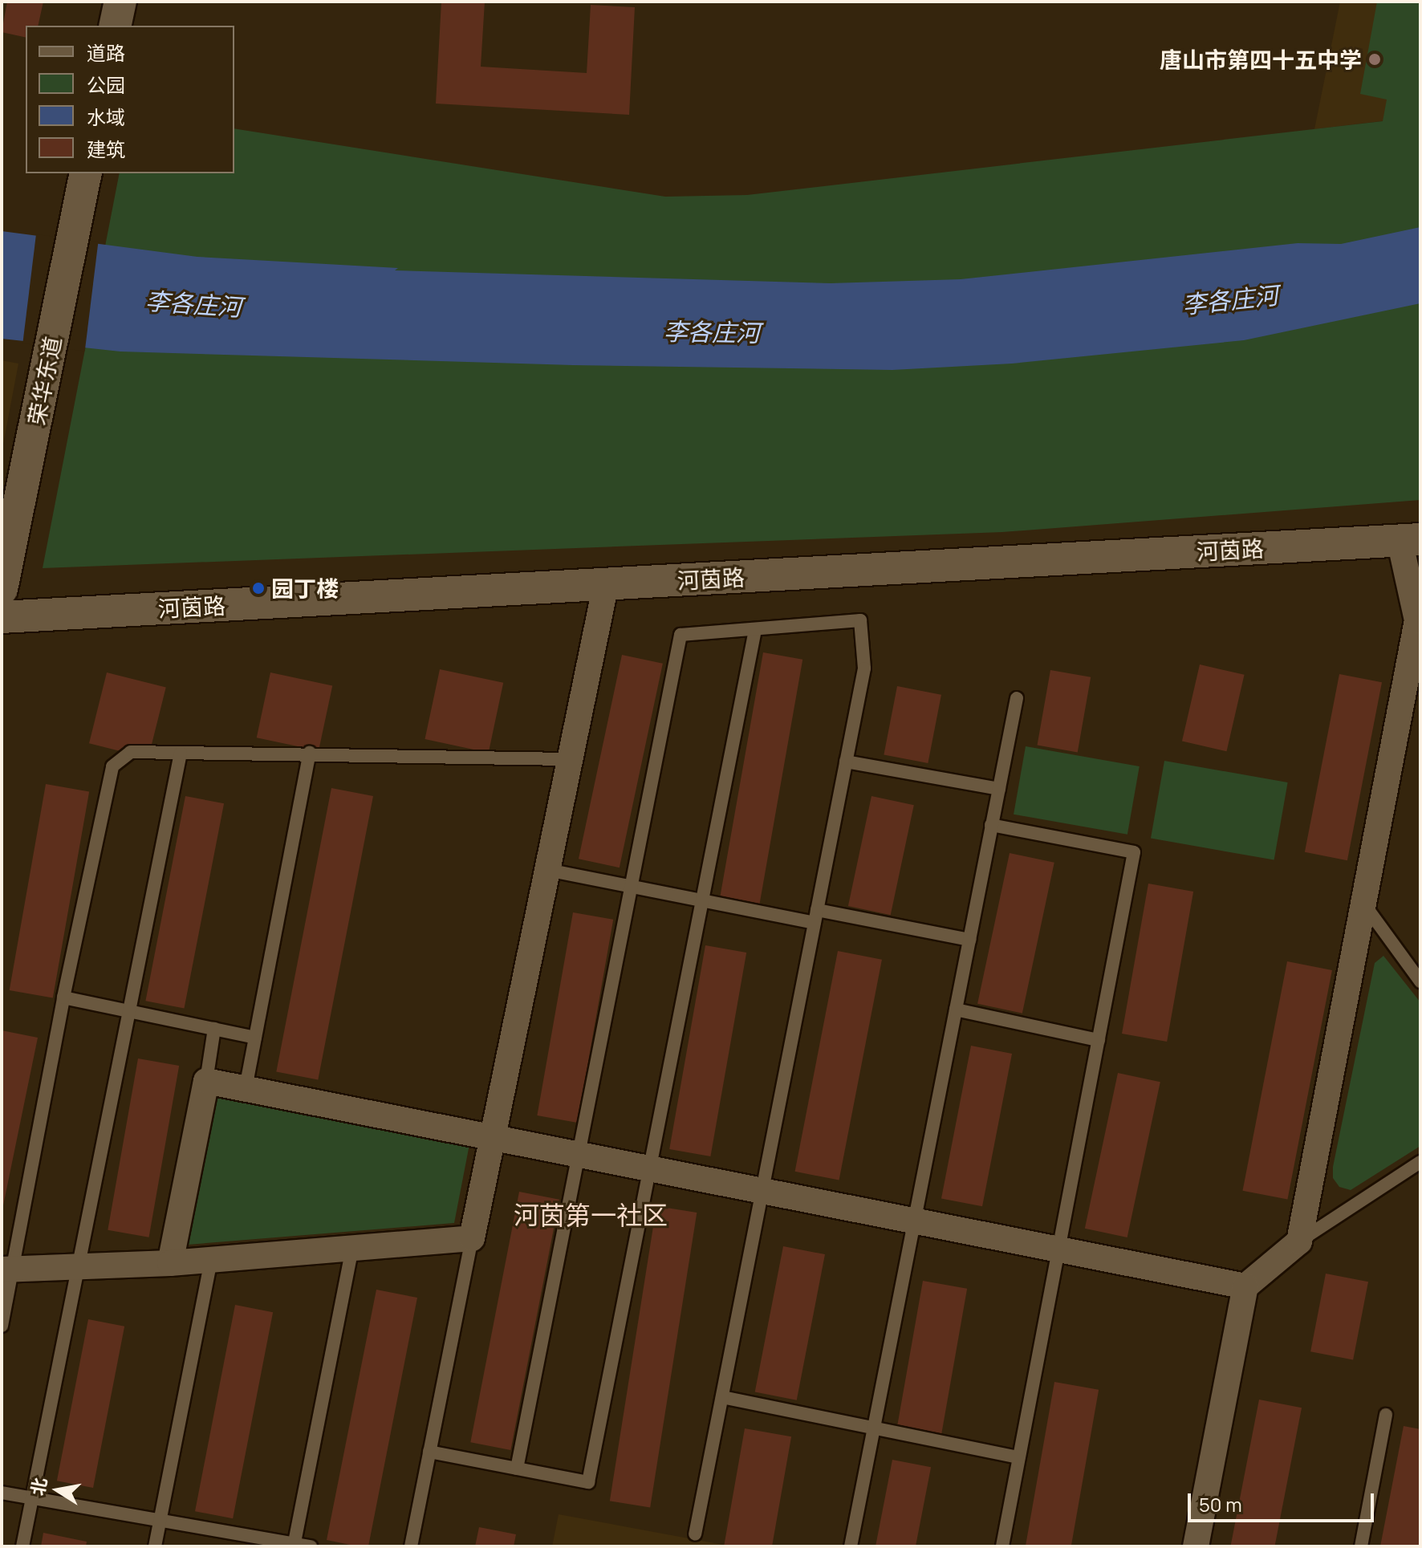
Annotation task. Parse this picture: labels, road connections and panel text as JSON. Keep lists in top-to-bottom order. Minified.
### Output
{"streets":{"street":["荣华东道","河茵路"]},"districts":["河茵第一社区"],"water":["李各庄河"],"places":["唐山市第四十五中学","园丁楼"],"legend":["道路","公园","水域","建筑"],"scale_bar":"50 m","north":"left"}
